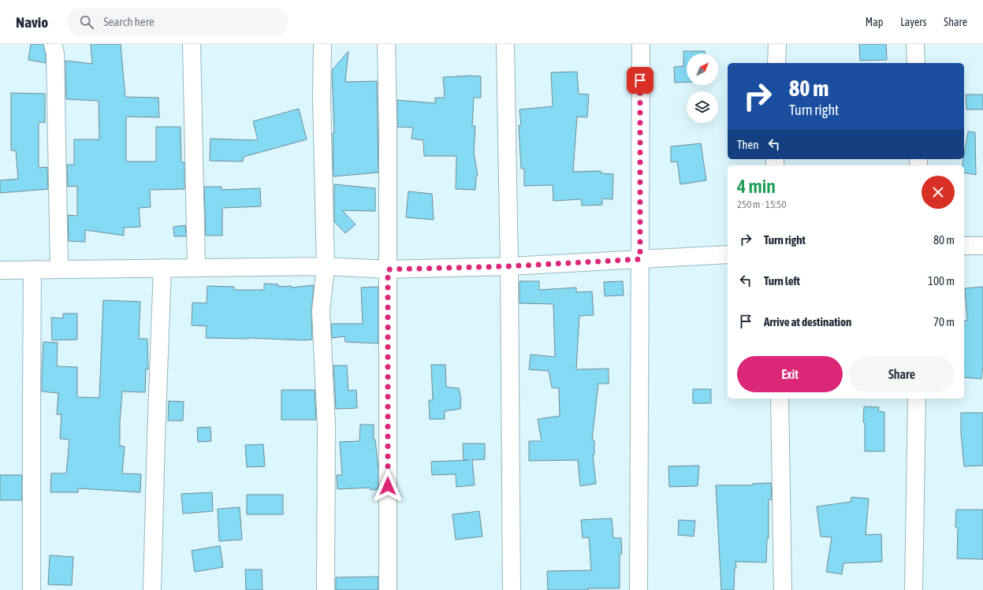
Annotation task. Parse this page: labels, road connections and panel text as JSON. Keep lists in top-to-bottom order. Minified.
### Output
{"north":"top right","page":{"header":"Navio","search":"Search here","nav":["Map","Layers","Share"],"turn":["80 m","Turn right"],"then":"Then","heading":["4 min","250 m · 15:50"],"list":[{"name":"Turn right","value":"80 m"},{"name":"Turn left","value":"100 m"},{"name":"Arrive at destination","value":"70 m"}],"buttons":["Exit","Share"]}}
